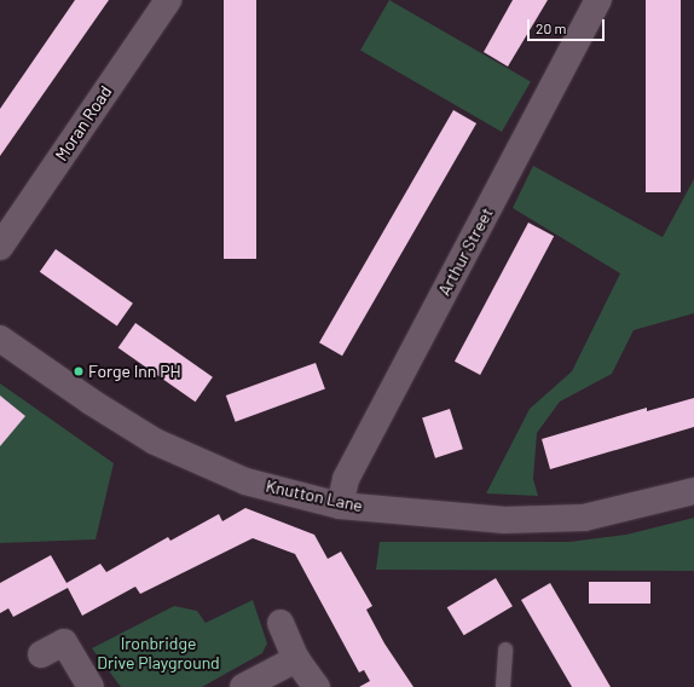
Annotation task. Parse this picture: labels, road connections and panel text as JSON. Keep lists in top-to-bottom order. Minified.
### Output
{"streets":{"street":["Moran Road","Arthur Street","Knutton Lane"]},"crossings":[["Arthur Street","Knutton Lane"]],"parks":["Ironbridge Drive Playground"],"places":["Forge Inn PH"],"scale_bar":"20 m"}
